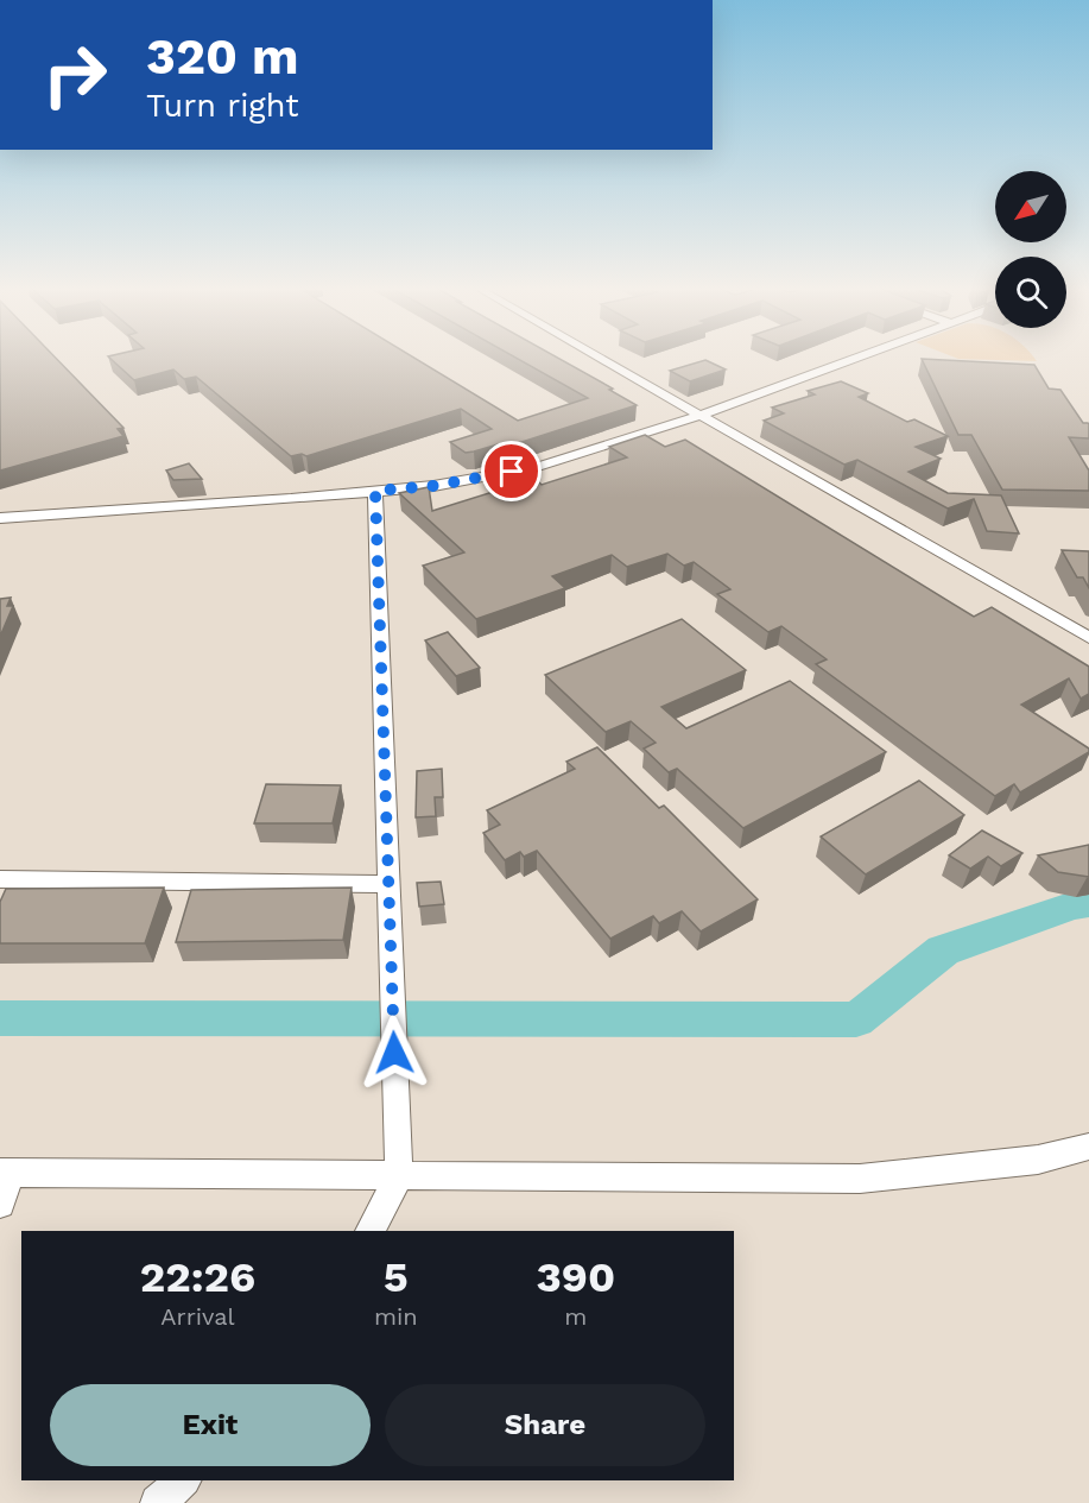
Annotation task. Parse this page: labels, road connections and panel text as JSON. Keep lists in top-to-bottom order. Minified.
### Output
{"north":"bottom left","page":{"turn":["320 m","Turn right"],"eta":["22:26","Arrival","5","min","390","m"],"buttons":["Exit","Share"]}}
